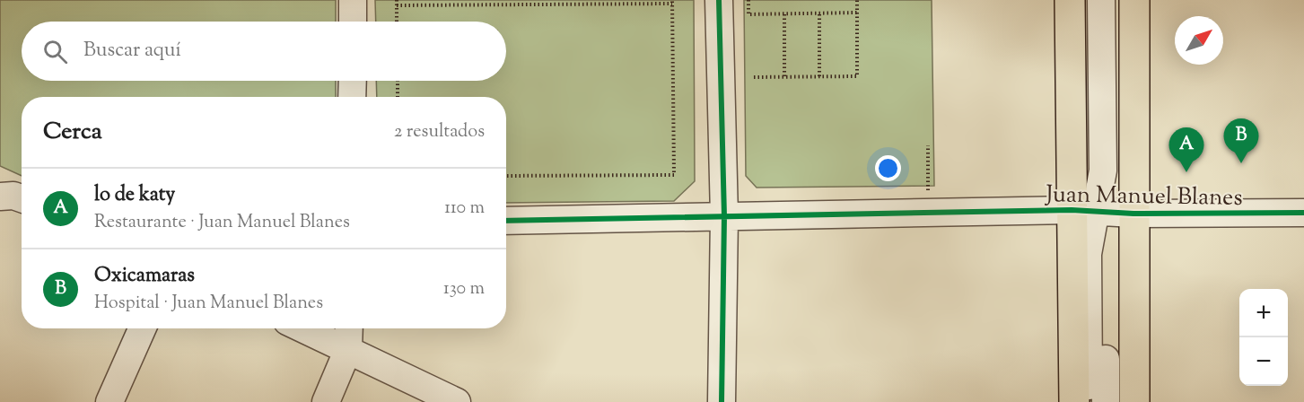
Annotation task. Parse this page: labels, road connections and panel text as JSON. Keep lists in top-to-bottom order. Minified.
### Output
{"streets":{"street":["Juan Manuel Blanes"]},"north":"top right","page":{"search":"Buscar aquí","heading":["Cerca","2 resultados"],"pins":["B","A"],"list":[{"mark":"A","name":"lo de katy","note":"Restaurante · Juan Manuel Blanes","value":"110 m"},{"mark":"B","name":"Oxicamaras","note":"Hospital · Juan Manuel Blanes","value":"130 m"}],"map_buttons":["+","−"]}}
